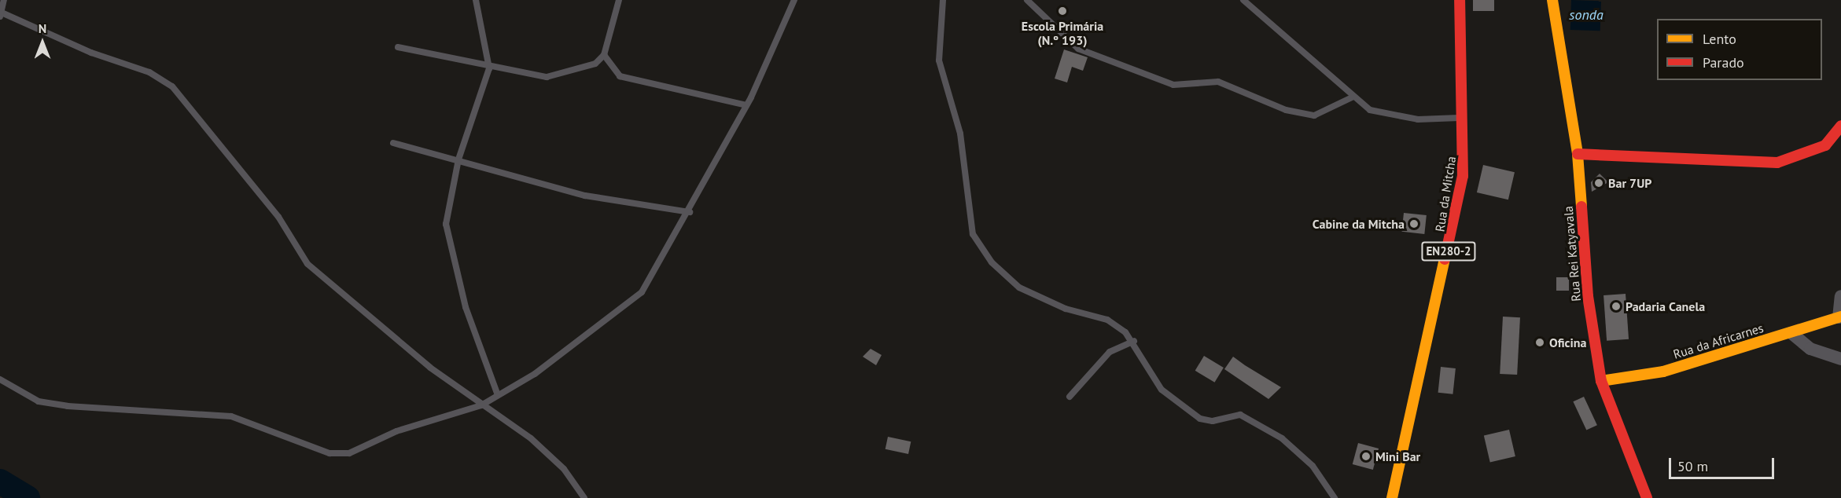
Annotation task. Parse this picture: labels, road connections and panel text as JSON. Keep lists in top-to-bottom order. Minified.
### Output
{"streets":{"main road":["Rua da Mitcha","EN280-2","Rua Rei Katyavala","Rua da Africarnes"]},"crossings":[["Rua Rei Katyavala","Rua da Africarnes"]],"water":["sonda"],"places":["Escola Primária (N.º 193)","Bar 7UP","Cabine da Mitcha","Padaria Canela","Oficina","Mini Bar"],"legend":["Lento","Parado"],"scale_bar":"50 m","north":"top"}
